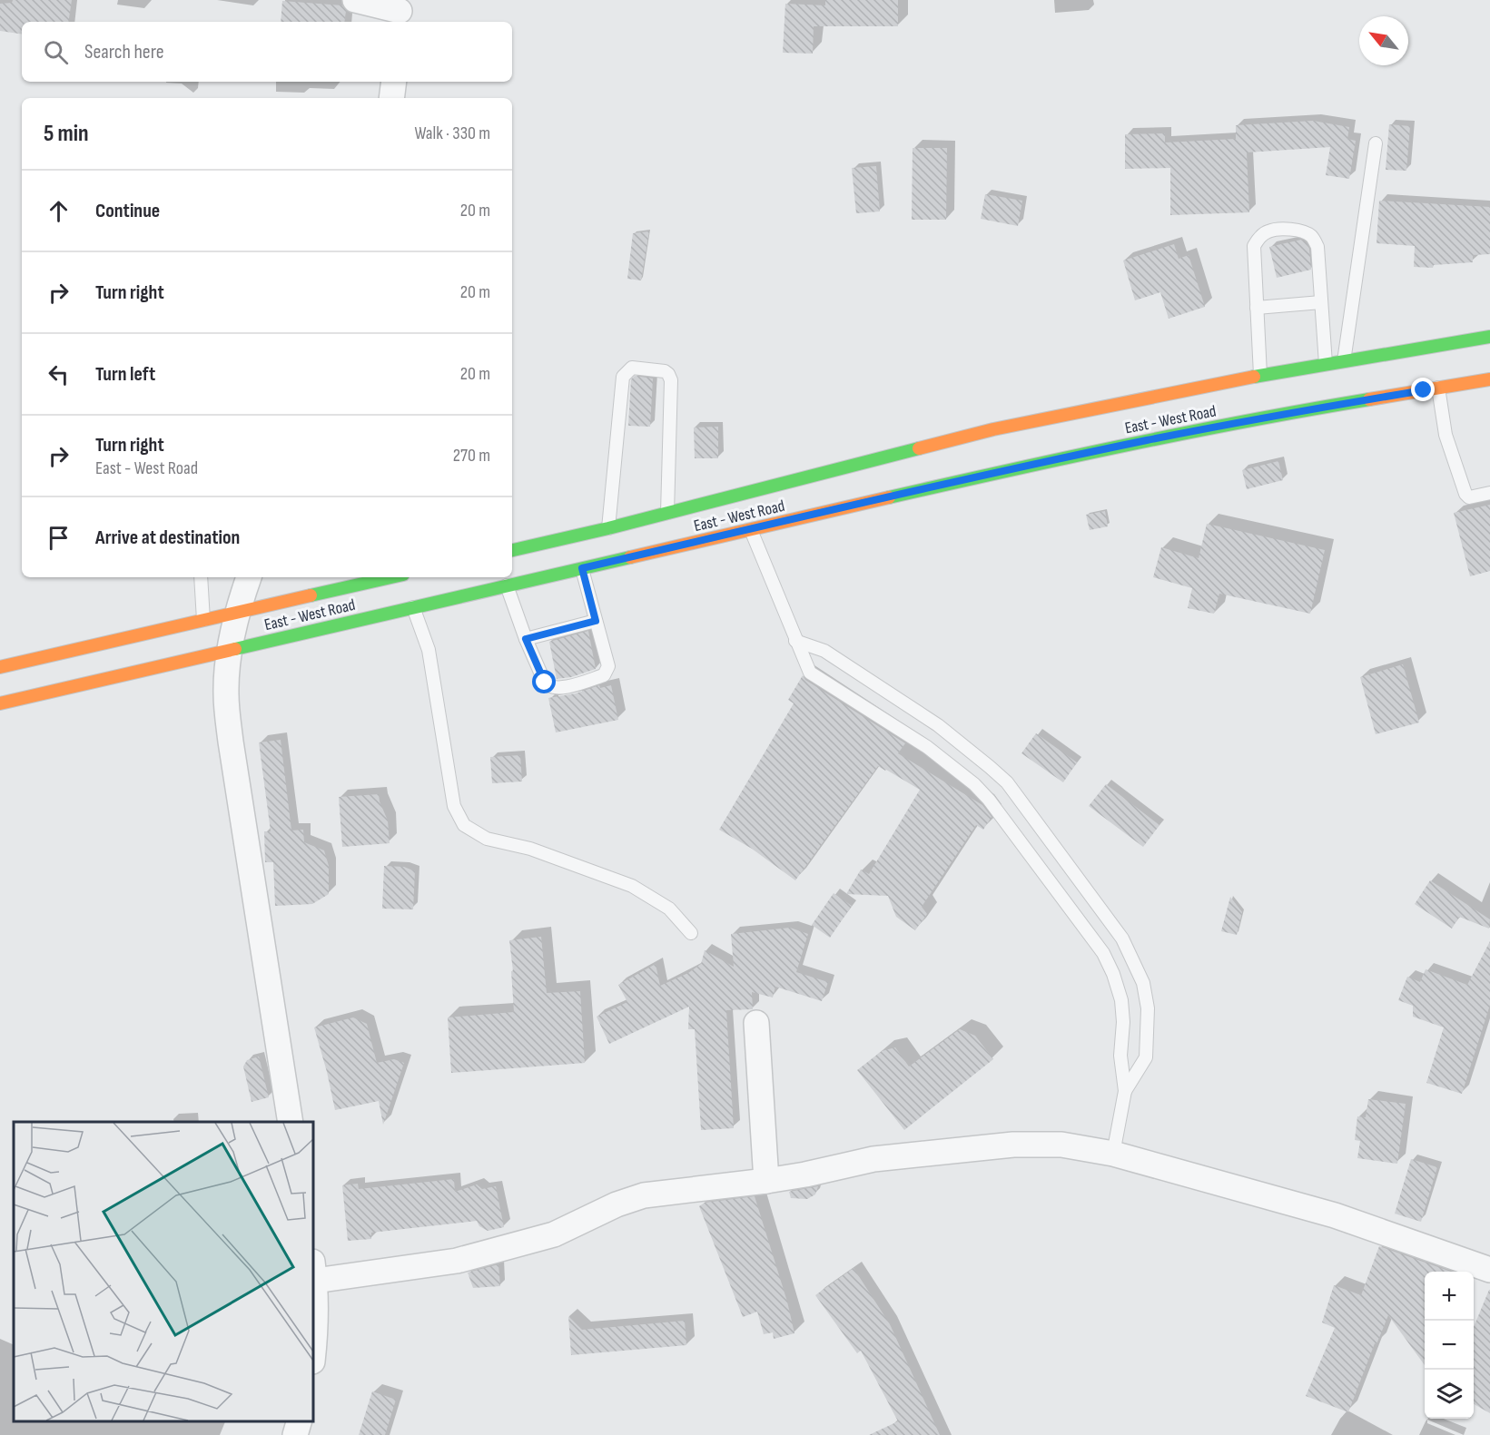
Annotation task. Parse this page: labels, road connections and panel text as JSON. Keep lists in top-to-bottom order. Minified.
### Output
{"streets":{"main road":["East - West Road"]},"north":"top left","page":{"search":"Search here","heading":["5 min","Walk · 330 m"],"list":[["Continue","20 m"],["Turn right","20 m"],["Turn left","20 m"],["Turn right","East - West Road","270 m"],"Arrive at destination"],"map_buttons":["+","−"]}}
